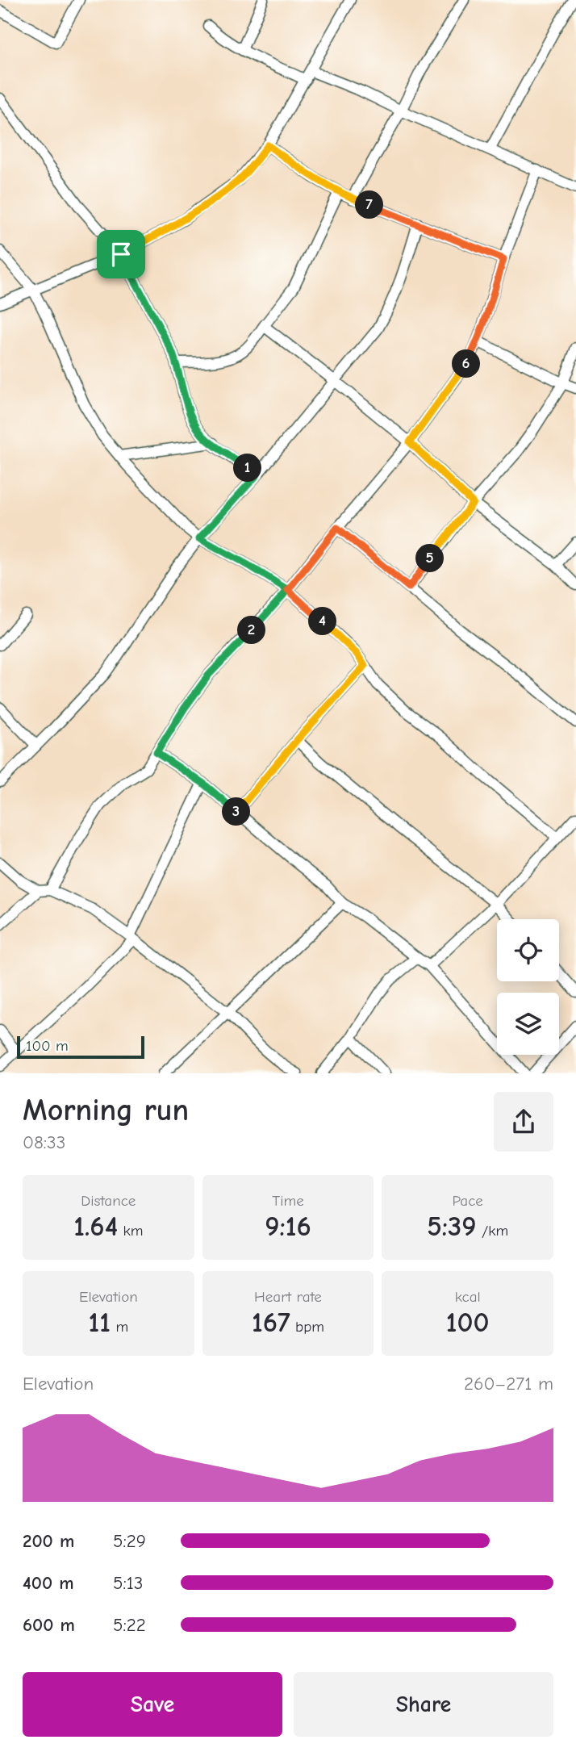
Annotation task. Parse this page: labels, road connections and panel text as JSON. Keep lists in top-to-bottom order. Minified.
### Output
{"scale_bar":"100 m","page":{"pins":["7","6","1","5","4","2","3"],"scale":"100 m","heading":["Morning run","08:33"],"stats":[["Distance","1.64 km"],["Time","9:16"],["Pace","5:39 /km"],["Elevation","11 m"],["Heart rate","167 bpm"],["kcal","100"]],"chart":["Elevation","260–271 m"],"list":[{"name":"200 m","note":"5:29"},{"name":"400 m","note":"5:13"},{"name":"600 m","note":"5:22"}],"buttons":["Save","Share"]}}
